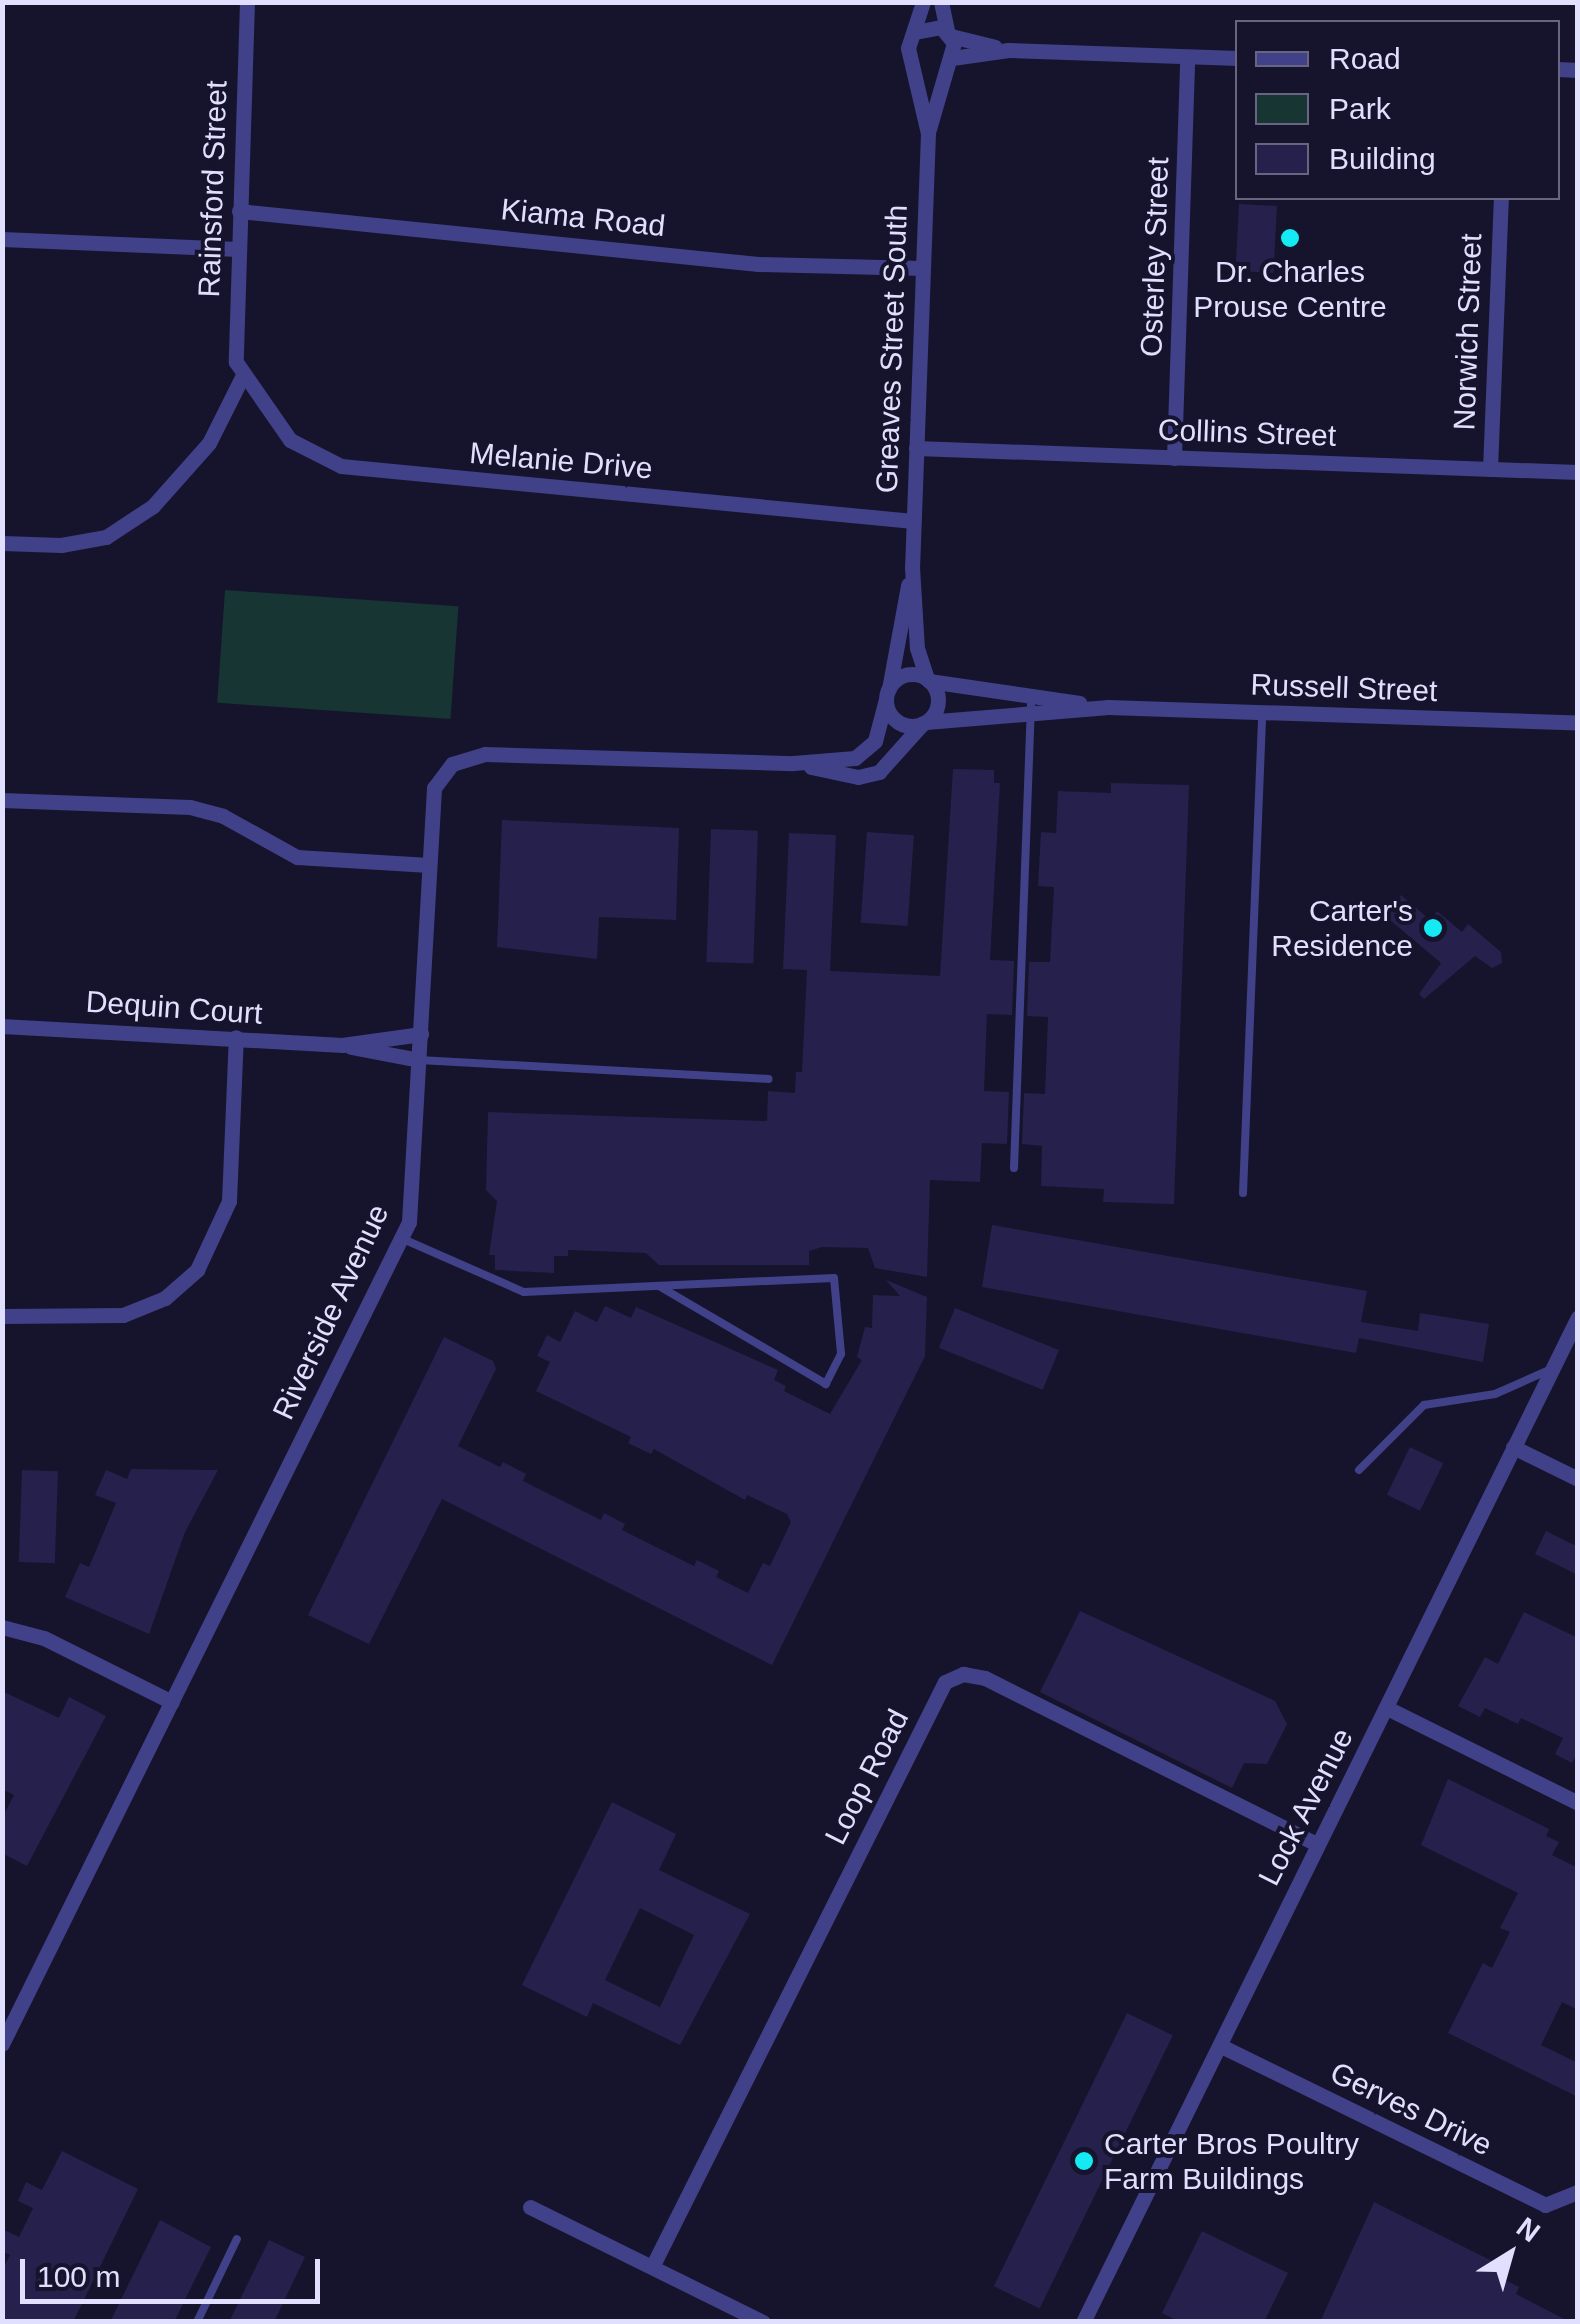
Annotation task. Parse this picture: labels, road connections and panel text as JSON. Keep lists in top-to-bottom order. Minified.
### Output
{"streets":{"street":["Rainsford Street","Kiama Road","Osterley Street","Norwich Street","Greaves Street South","Collins Street","Melanie Drive","Russell Street","Dequin Court","Riverside Avenue","Loop Road","Lock Avenue","Gerves Drive"]},"crossings":[["Rainsford Street","Kiama Road"],["Rainsford Street","Melanie Drive"],["Kiama Road","Greaves Street South"],["Osterley Street","Collins Street"],["Norwich Street","Collins Street"],["Greaves Street South","Collins Street"],["Greaves Street South","Melanie Drive"],["Greaves Street South","Russell Street"],["Greaves Street South","Riverside Avenue"],["Russell Street","Riverside Avenue"],["Dequin Court","Riverside Avenue"],["Loop Road","Lock Avenue"],["Lock Avenue","Gerves Drive"]],"places":["Dr. Charles Prouse Centre","Carter's Residence","Carter Bros Poultry Farm Buildings"],"legend":["Road","Park","Building"],"scale_bar":"100 m","north":"top right"}
